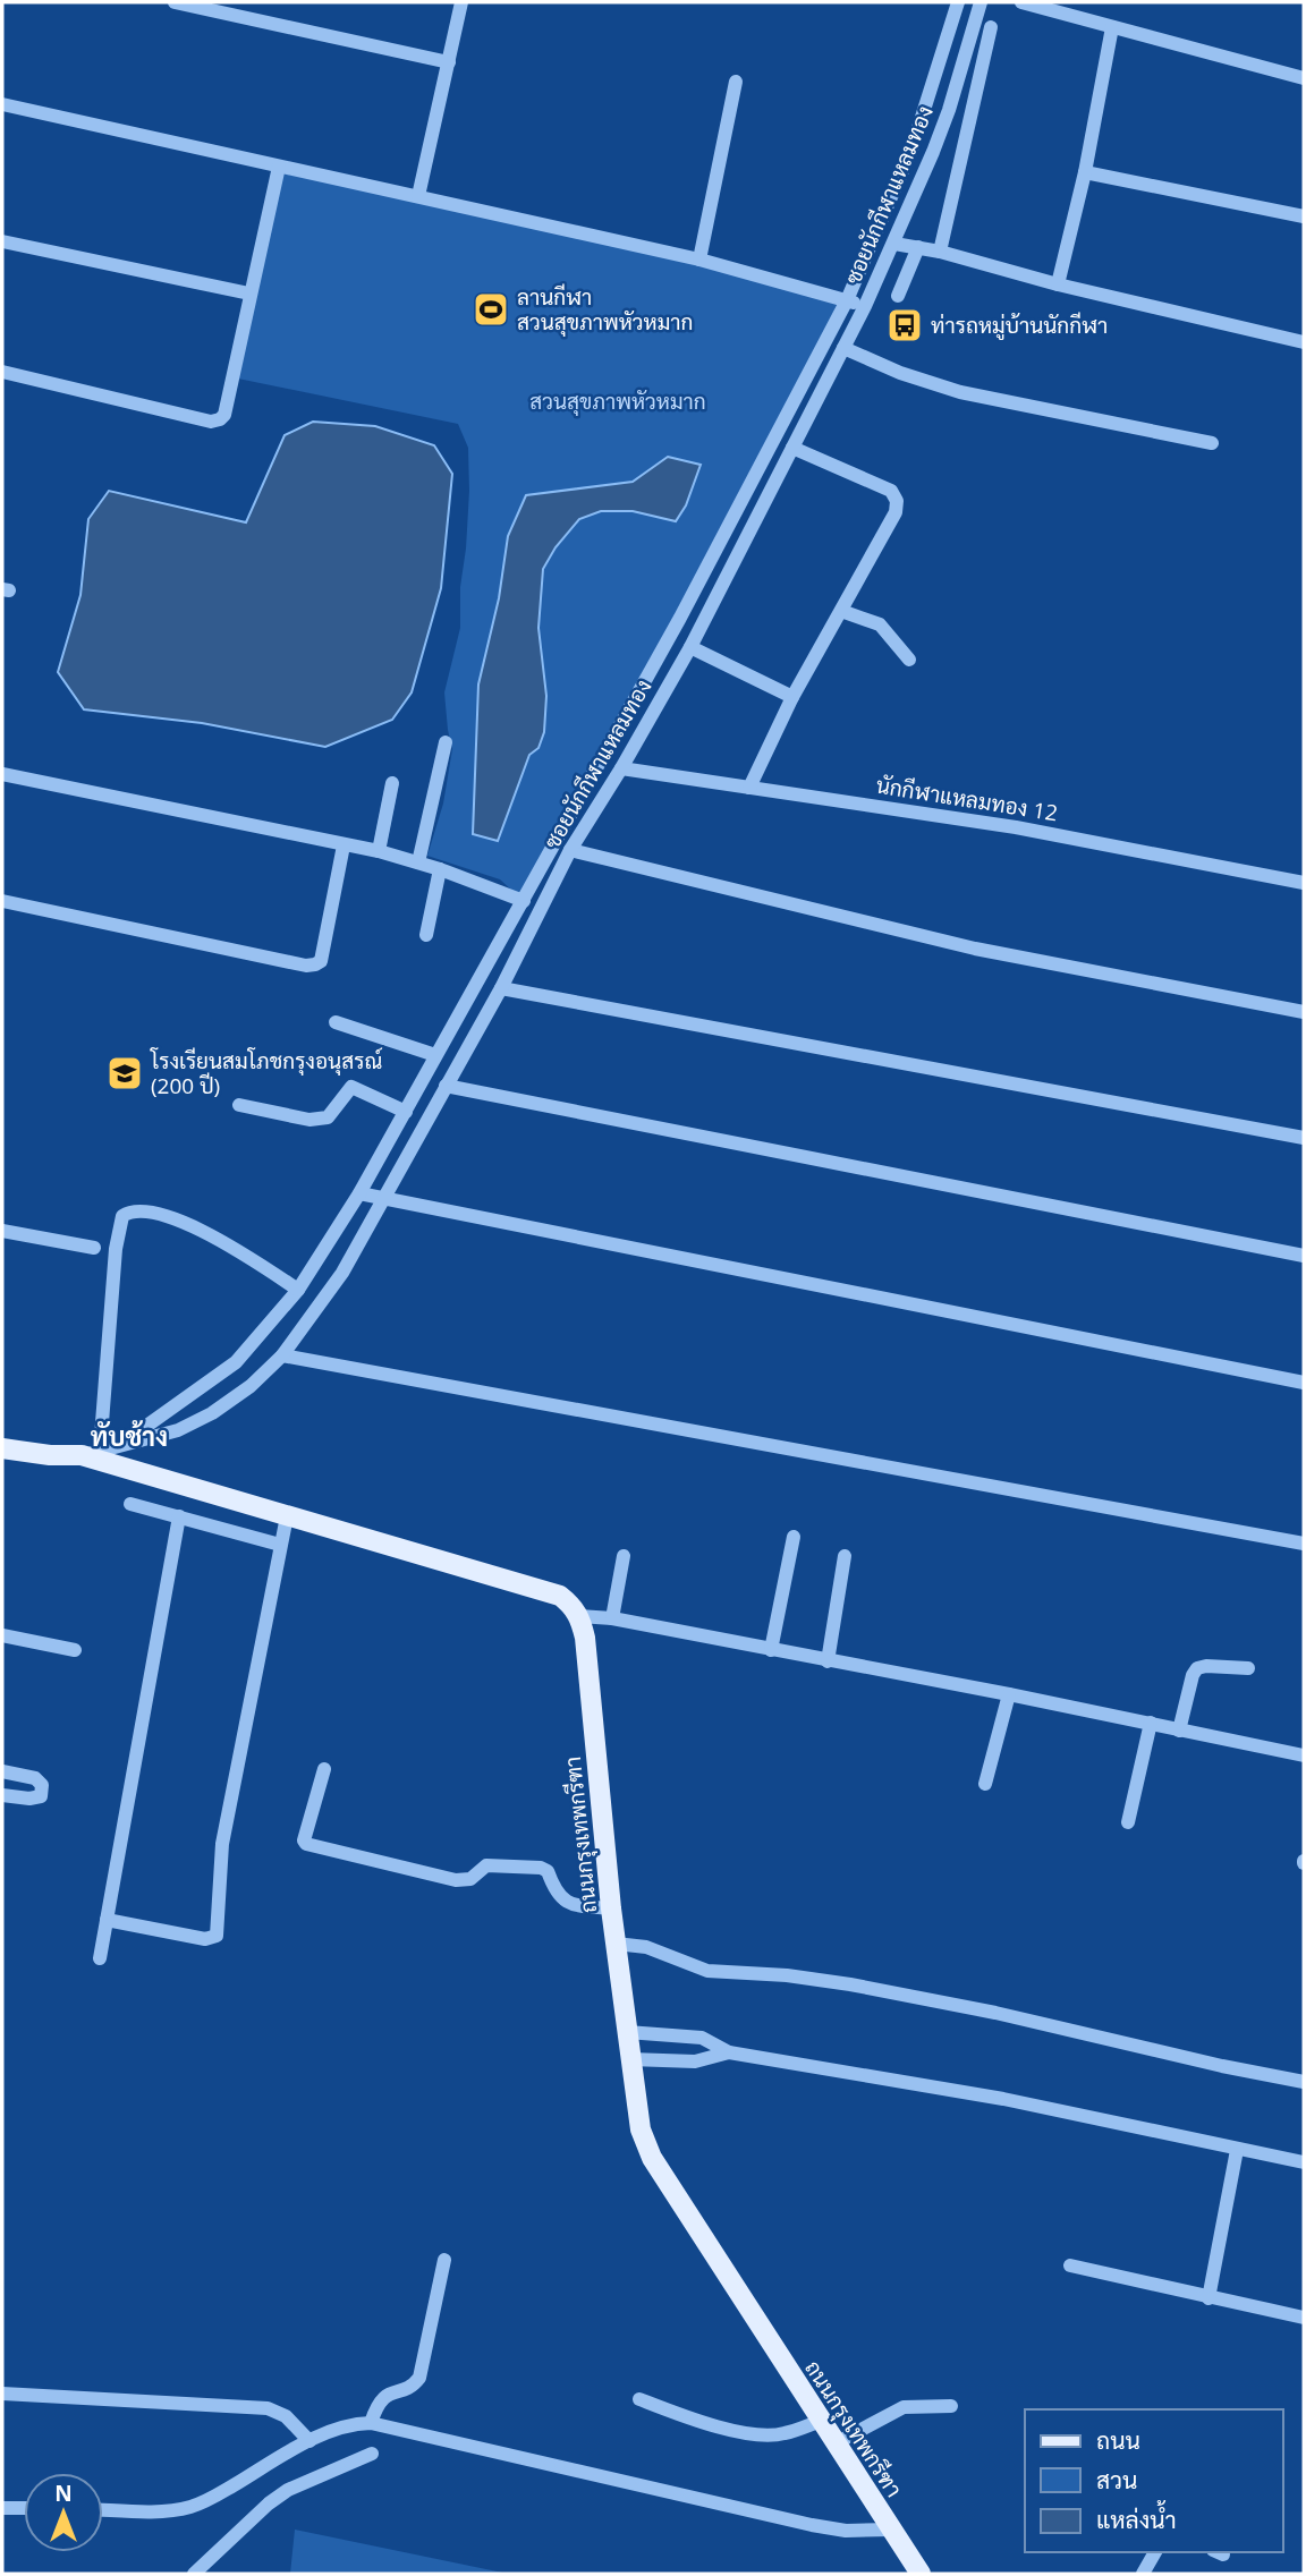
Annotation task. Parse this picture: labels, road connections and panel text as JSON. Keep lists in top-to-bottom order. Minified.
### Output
{"streets":{"main road":["ถนนกรุงเทพกรีฑา"],"street":["ซอยนักกีฬาแหลมทอง","นักกีฬาแหลมทอง 12"]},"crossings":[["ซอยนักกีฬาแหลมทอง","นักกีฬาแหลมทอง 12"]],"districts":["ทับช้าง"],"parks":["สวนสุขภาพหัวหมาก"],"places":{"sports":["ลานกีฬา สวนสุขภาพหัวหมาก"],"bus stop":["ท่ารถหมู่บ้านนักกีฬา"],"school or university":["โรงเรียนสมโภชกรุงอนุสรณ์ (200 ปี)"]},"legend":["ถนน","สวน","แหล่งน้ำ"],"north":"top"}
